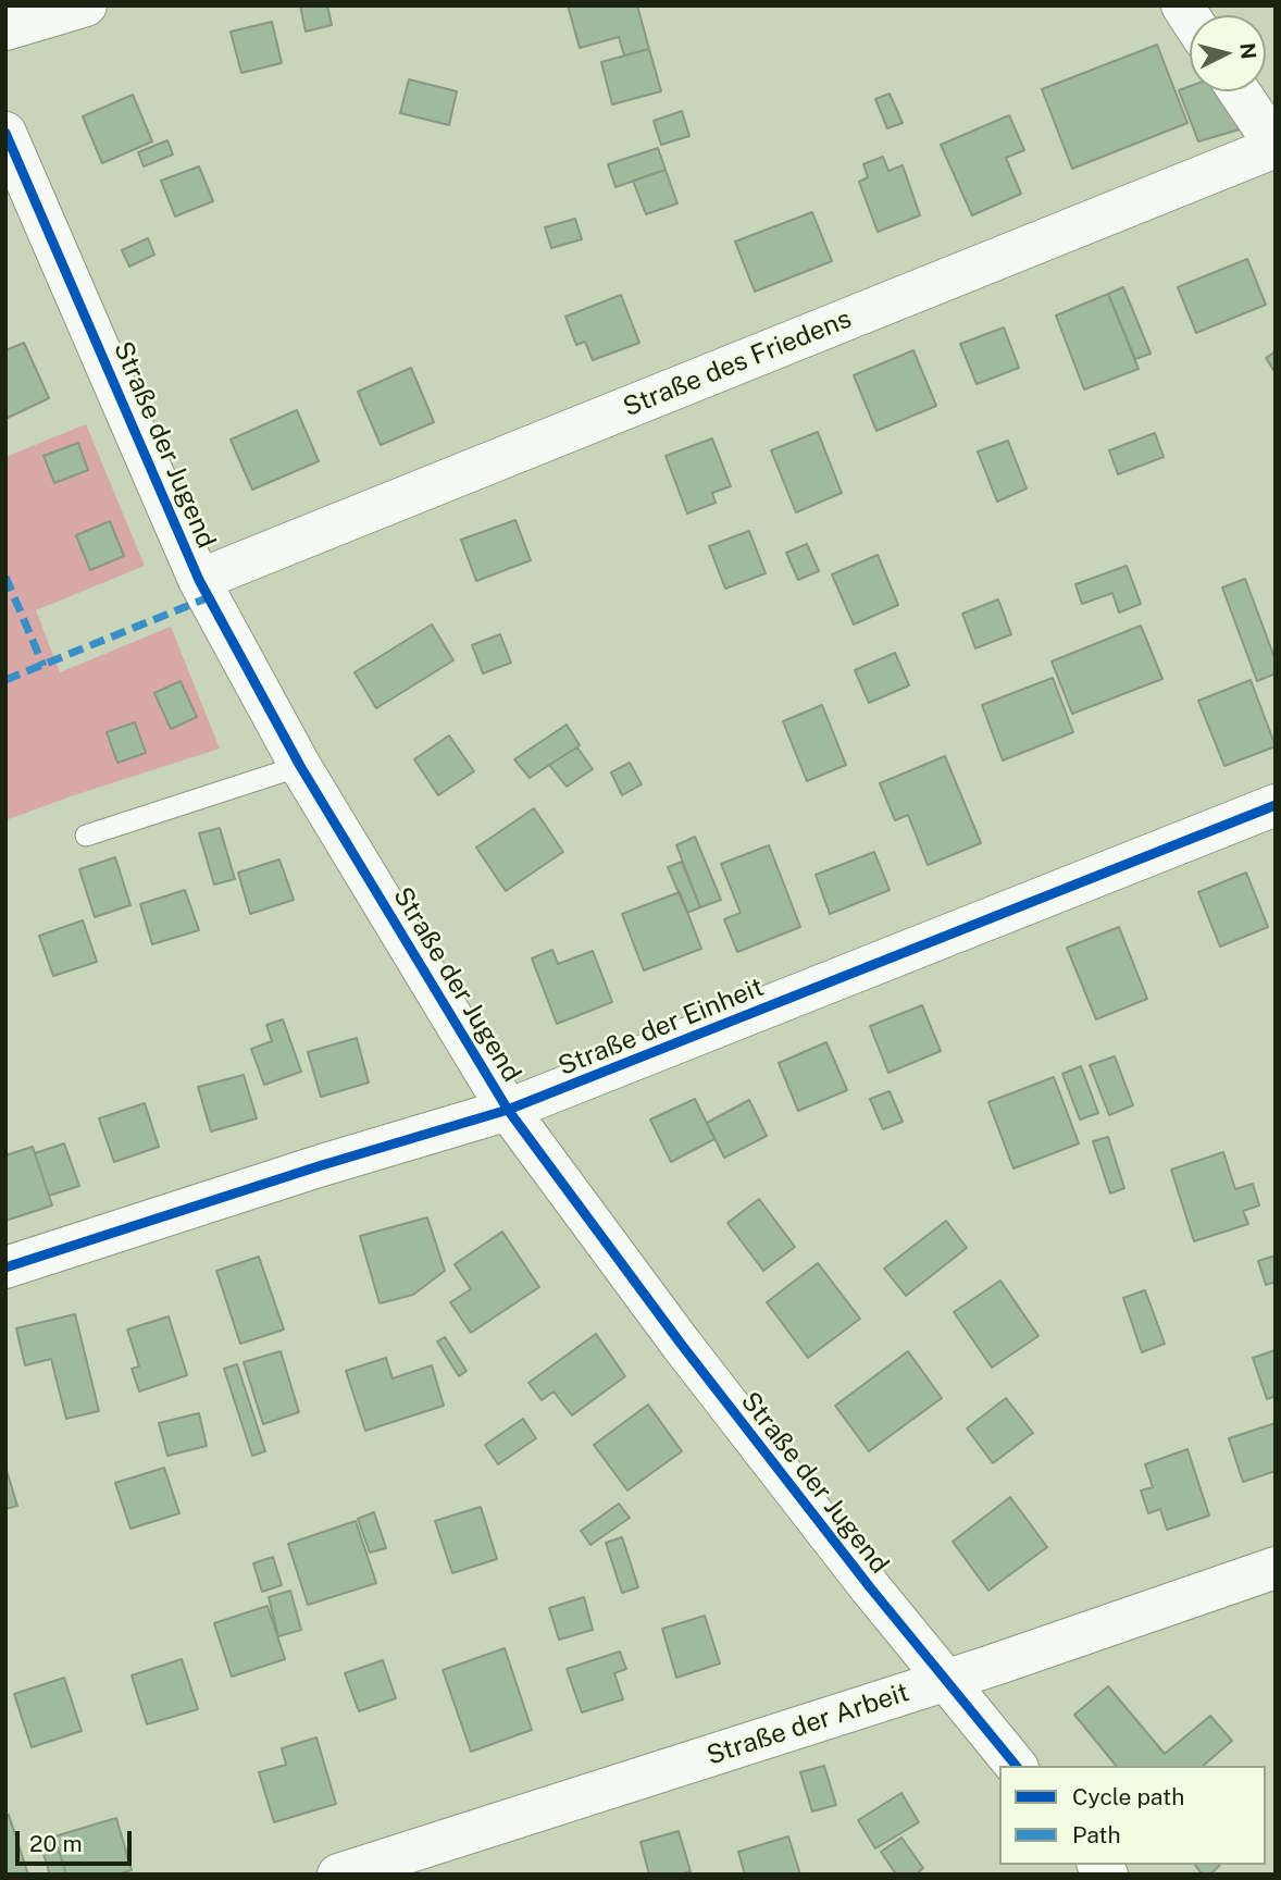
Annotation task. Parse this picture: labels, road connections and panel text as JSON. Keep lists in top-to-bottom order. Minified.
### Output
{"streets":{"street":["Straße des Friedens","Straße der Jugend","Straße der Einheit","Straße der Arbeit"]},"crossings":[["Straße des Friedens","Straße der Jugend"],["Straße der Jugend","Straße der Einheit"],["Straße der Jugend","Straße der Arbeit"]],"legend":["Cycle path","Path"],"scale_bar":"20 m","north":"right"}
